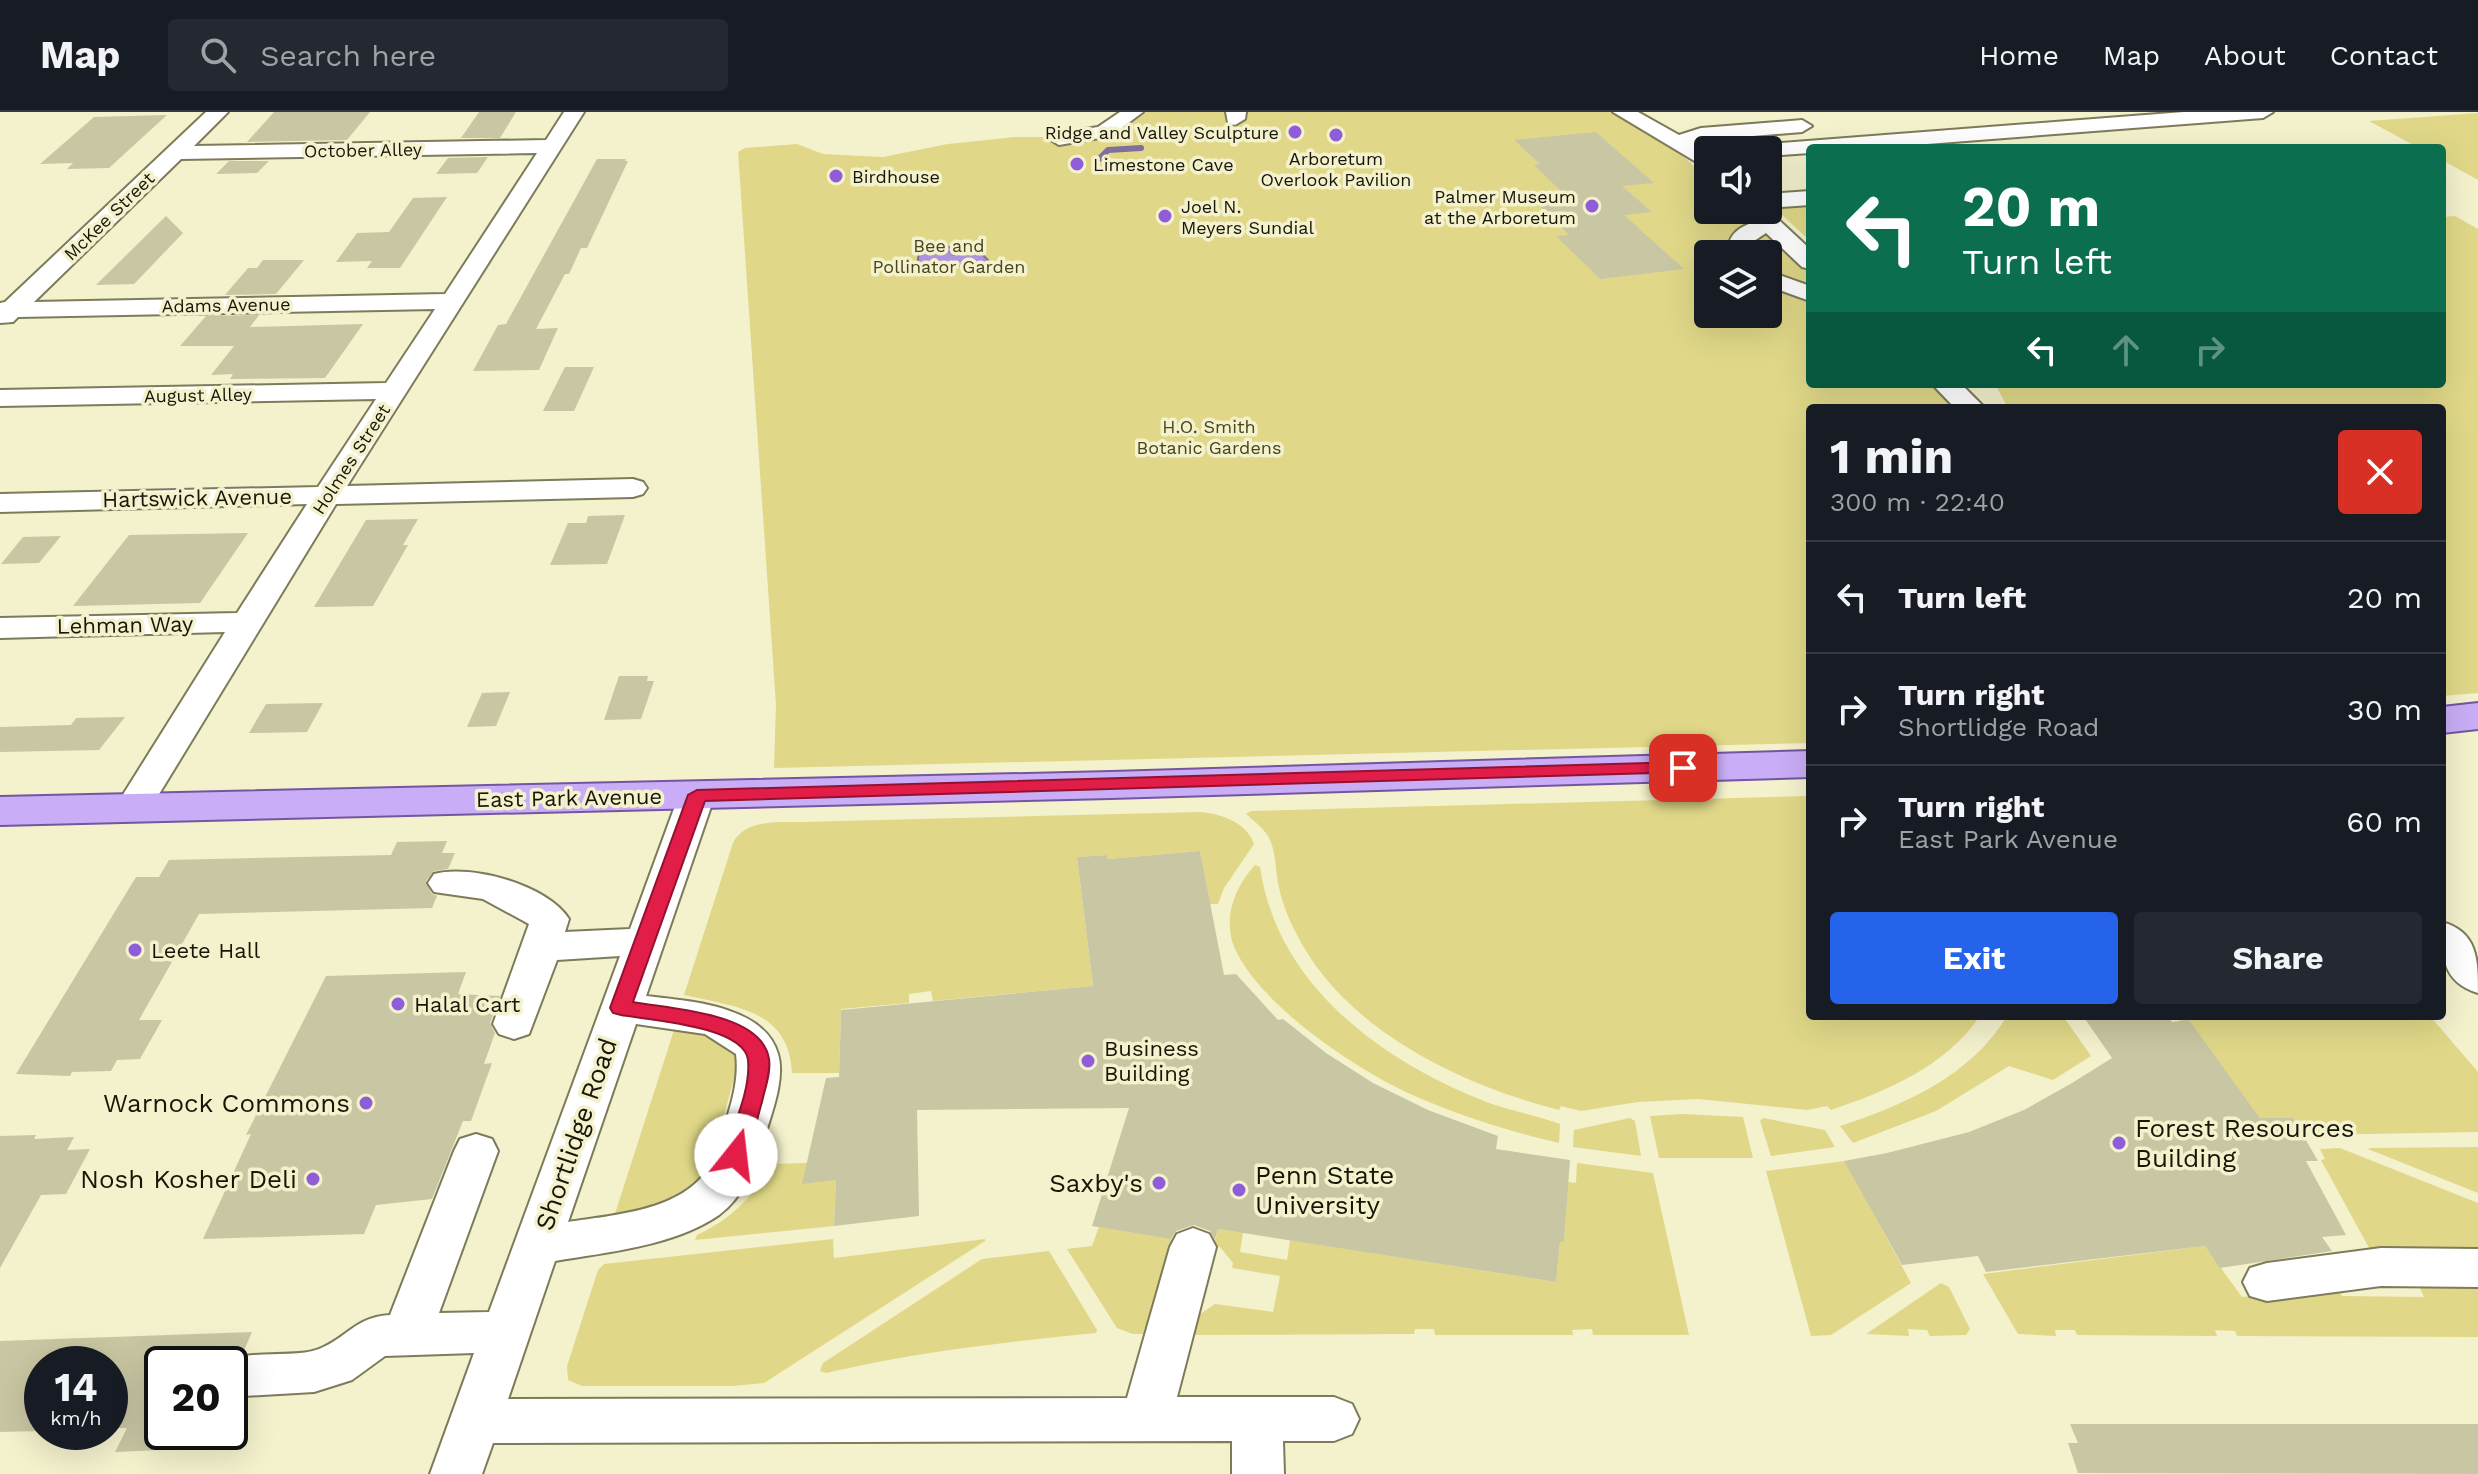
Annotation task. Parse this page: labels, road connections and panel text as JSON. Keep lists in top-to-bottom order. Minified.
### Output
{"streets":{"main road":["East Park Avenue"],"street":["October Alley","McKee Street","Adams Avenue","August Alley","Holmes Street","Hartswick Avenue","Lehman Way","Shortlidge Road"]},"crossings":[["October Alley","McKee Street"],["October Alley","Holmes Street"],["McKee Street","Adams Avenue"],["Adams Avenue","Holmes Street"],["August Alley","Holmes Street"],["Holmes Street","Hartswick Avenue"],["Holmes Street","Lehman Way"],["Holmes Street","East Park Avenue"],["East Park Avenue","Shortlidge Road"]],"parks":["Bee and Pollinator Garden","H.O. Smith Botanic Gardens"],"places":["Ridge and Valley Sculpture","Arboretum Overlook Pavilion","Limestone Cave","Birdhouse","Palmer Museum at the Arboretum","Joel N. Meyers Sundial","Leete Hall","Halal Cart","Business Building","Warnock Commons","Forest Resources Building","Nosh Kosher Deli","Saxby's","Penn State University"],"page":{"header":"Map","search":"Search here","nav":["Home","Map","About","Contact"],"turn":["20 m","Turn left"],"heading":["1 min","300 m · 22:40"],"list":[{"name":"Turn left","value":"20 m"},{"name":"Turn right","note":"Shortlidge Road","value":"30 m"},{"name":"Turn right","note":"East Park Avenue","value":"60 m"}],"buttons":["Exit","Share"],"speed":"14 km/h","limit":"20"}}
